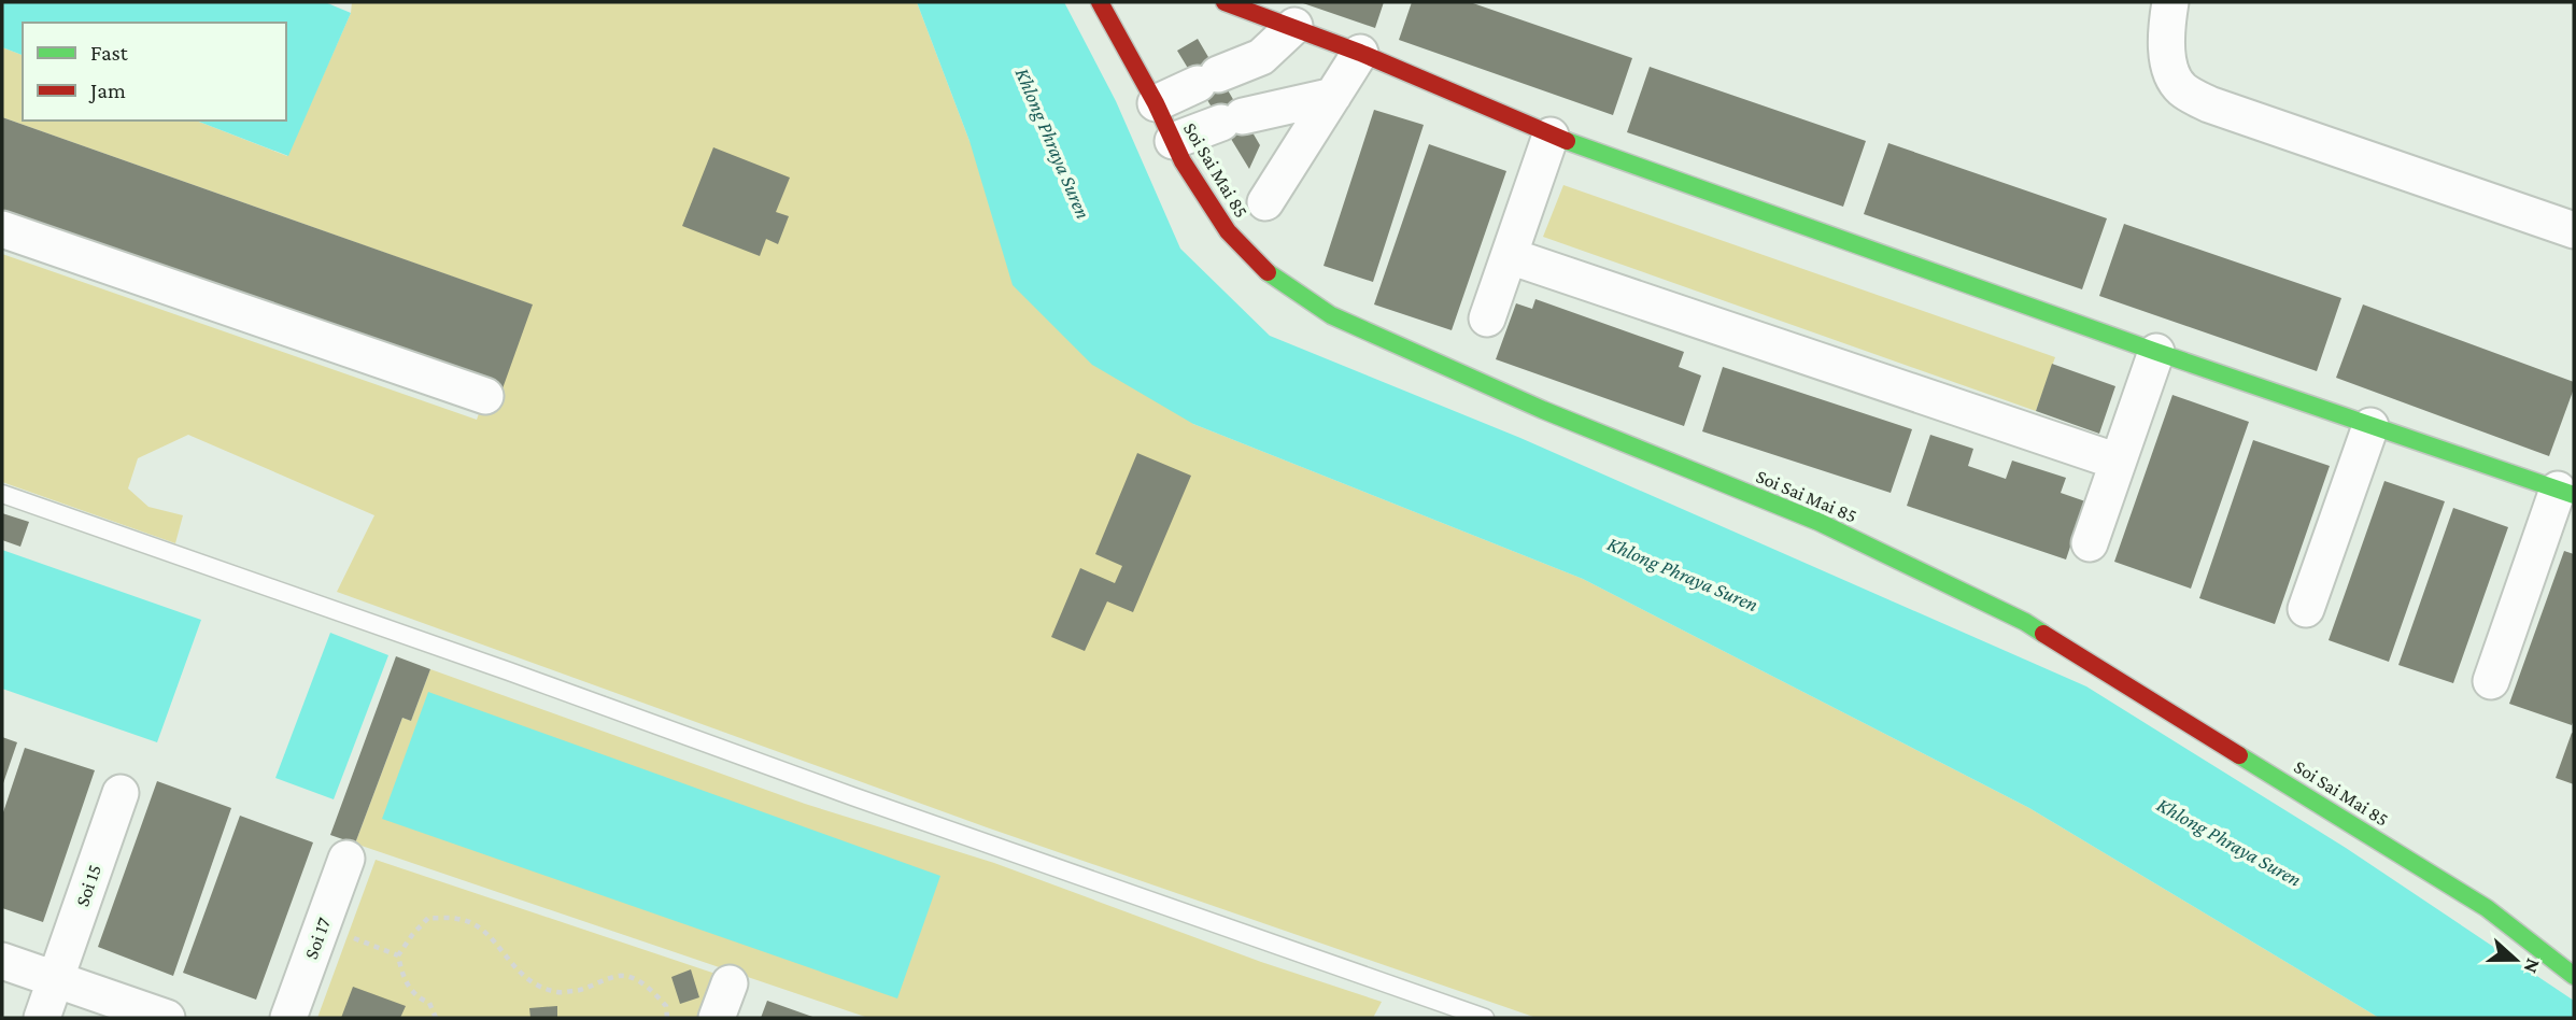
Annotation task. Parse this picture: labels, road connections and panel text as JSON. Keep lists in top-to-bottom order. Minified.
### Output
{"streets":{"street":["Soi Sai Mai 85","Soi 15","Soi 17"]},"water":["Khlong Phraya Suren"],"legend":["Fast","Jam"],"north":"right"}
